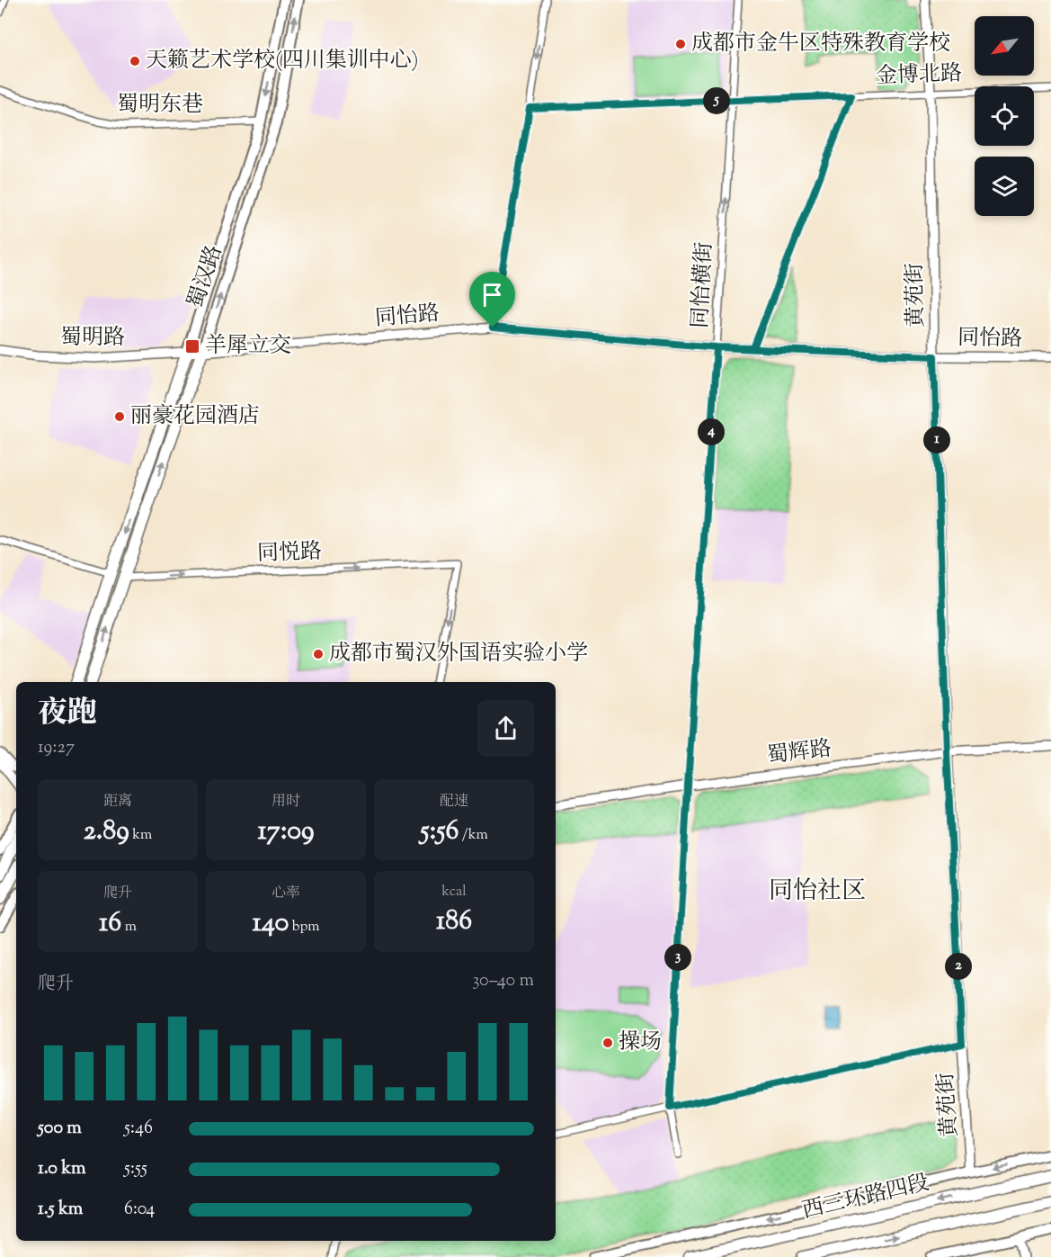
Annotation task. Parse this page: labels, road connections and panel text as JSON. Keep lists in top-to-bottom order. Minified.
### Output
{"streets":{"highway":["蜀汉路","西三环路四段"],"street":["金博北路","蜀明东巷","同怡横街","黄苑街","同怡路","蜀明路","同悦路","蜀辉路"]},"crossings":[["金博北路","同怡横街"],["金博北路","黄苑街"],["蜀明东巷","蜀汉路"],["蜀汉路","同怡路"],["蜀汉路","蜀明路"],["蜀汉路","同悦路"],["同怡横街","同怡路"],["同怡横街","蜀辉路"],["黄苑街","同怡路"],["黄苑街","蜀辉路"],["同怡路","蜀明路"]],"districts":["同怡社区"],"places":{"other":["成都市金牛区特殊教育学校","天籁艺术学校(四川集训中心)","丽豪花园酒店","成都市蜀汉外国语实验小学","操场"],"transit":["羊犀立交"]},"north":"bottom left","page":{"pins":["5","4","1","3","2"],"heading":["夜跑","19:27"],"stats":[["距离","2.89 km"],["用时","17:09"],["配速","5:56 /km"],["爬升","16 m"],["心率","140 bpm"],["kcal","186"]],"chart":["爬升","30–40 m"],"list":[{"name":"500 m","note":"5:46"},{"name":"1.0 km","note":"5:55"},{"name":"1.5 km","note":"6:04"}]}}
